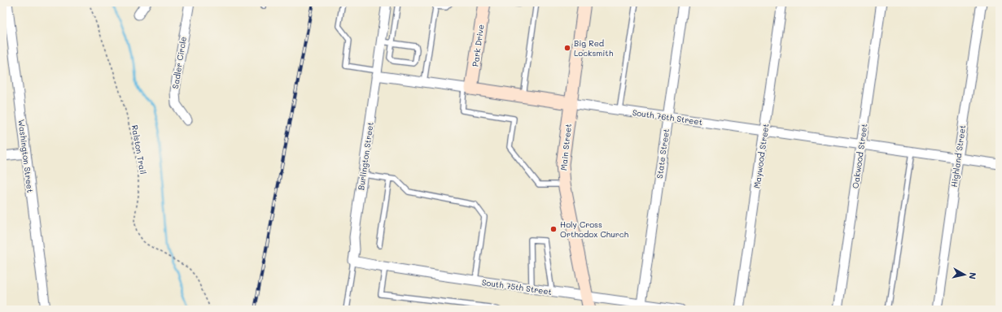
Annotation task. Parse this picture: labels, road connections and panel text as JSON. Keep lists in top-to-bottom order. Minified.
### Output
{"streets":{"main road":["Park Drive","South 76th Street","Main Street"],"street":["Sadler Circle","State Street","Washington Street","Burlington Street","Maywood Street","Oakwood Street","Highland Street","South 75th Street"],"path":["Ralston Trail"]},"crossings":[["Park Drive","South 76th Street"],["South 76th Street","Main Street"],["South 76th Street","State Street"],["South 76th Street","Burlington Street"],["South 76th Street","Maywood Street"],["South 76th Street","Oakwood Street"],["South 76th Street","Highland Street"],["Main Street","South 75th Street"],["State Street","South 75th Street"],["Burlington Street","South 75th Street"]],"places":["Big Red Locksmith","Holy Cross Orthodox Church"],"north":"right"}
